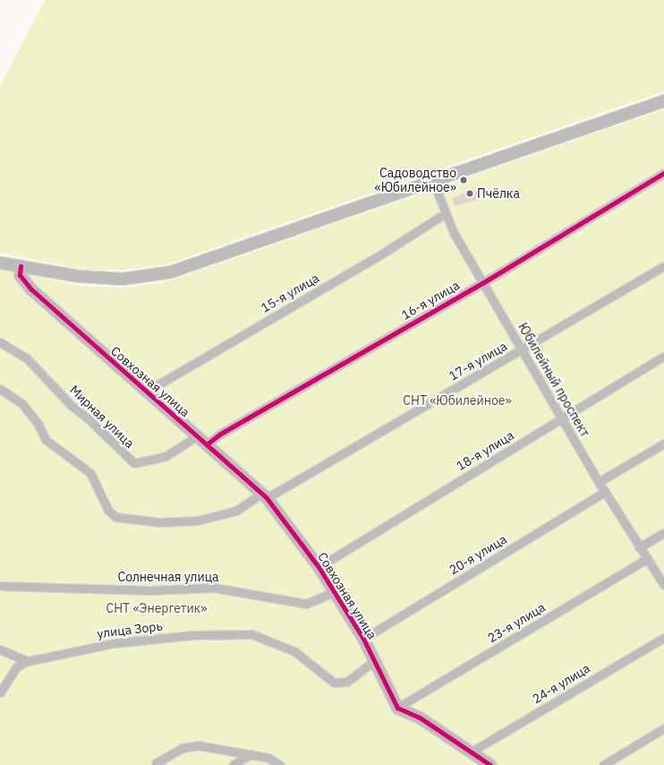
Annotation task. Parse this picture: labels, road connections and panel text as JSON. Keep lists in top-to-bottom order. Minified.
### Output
{"streets":{"street":["15-я улица","16-я улица","17-я улица","Юбилейный проспект","Совхозная улица","Мирная улица","18-я улица","20-я улица","Солнечная улица","23-я улица","улица Зорь","24-я улица"]},"crossings":[["15-я улица","Юбилейный проспект"],["15-я улица","Совхозная улица"],["16-я улица","Юбилейный проспект"],["16-я улица","Совхозная улица"],["17-я улица","Юбилейный проспект"],["17-я улица","Совхозная улица"],["Юбилейный проспект","18-я улица"],["Юбилейный проспект","20-я улица"],["Юбилейный проспект","23-я улица"],["Совхозная улица","Мирная улица"],["Совхозная улица","18-я улица"],["Совхозная улица","20-я улица"],["Совхозная улица","Солнечная улица"],["Совхозная улица","23-я улица"],["Совхозная улица","улица Зорь"]],"parks":["СНТ «Юбилейное»","СНТ «Энергетик»"],"places":["Садоводство «Юбилейное»","Пчёлка"]}
